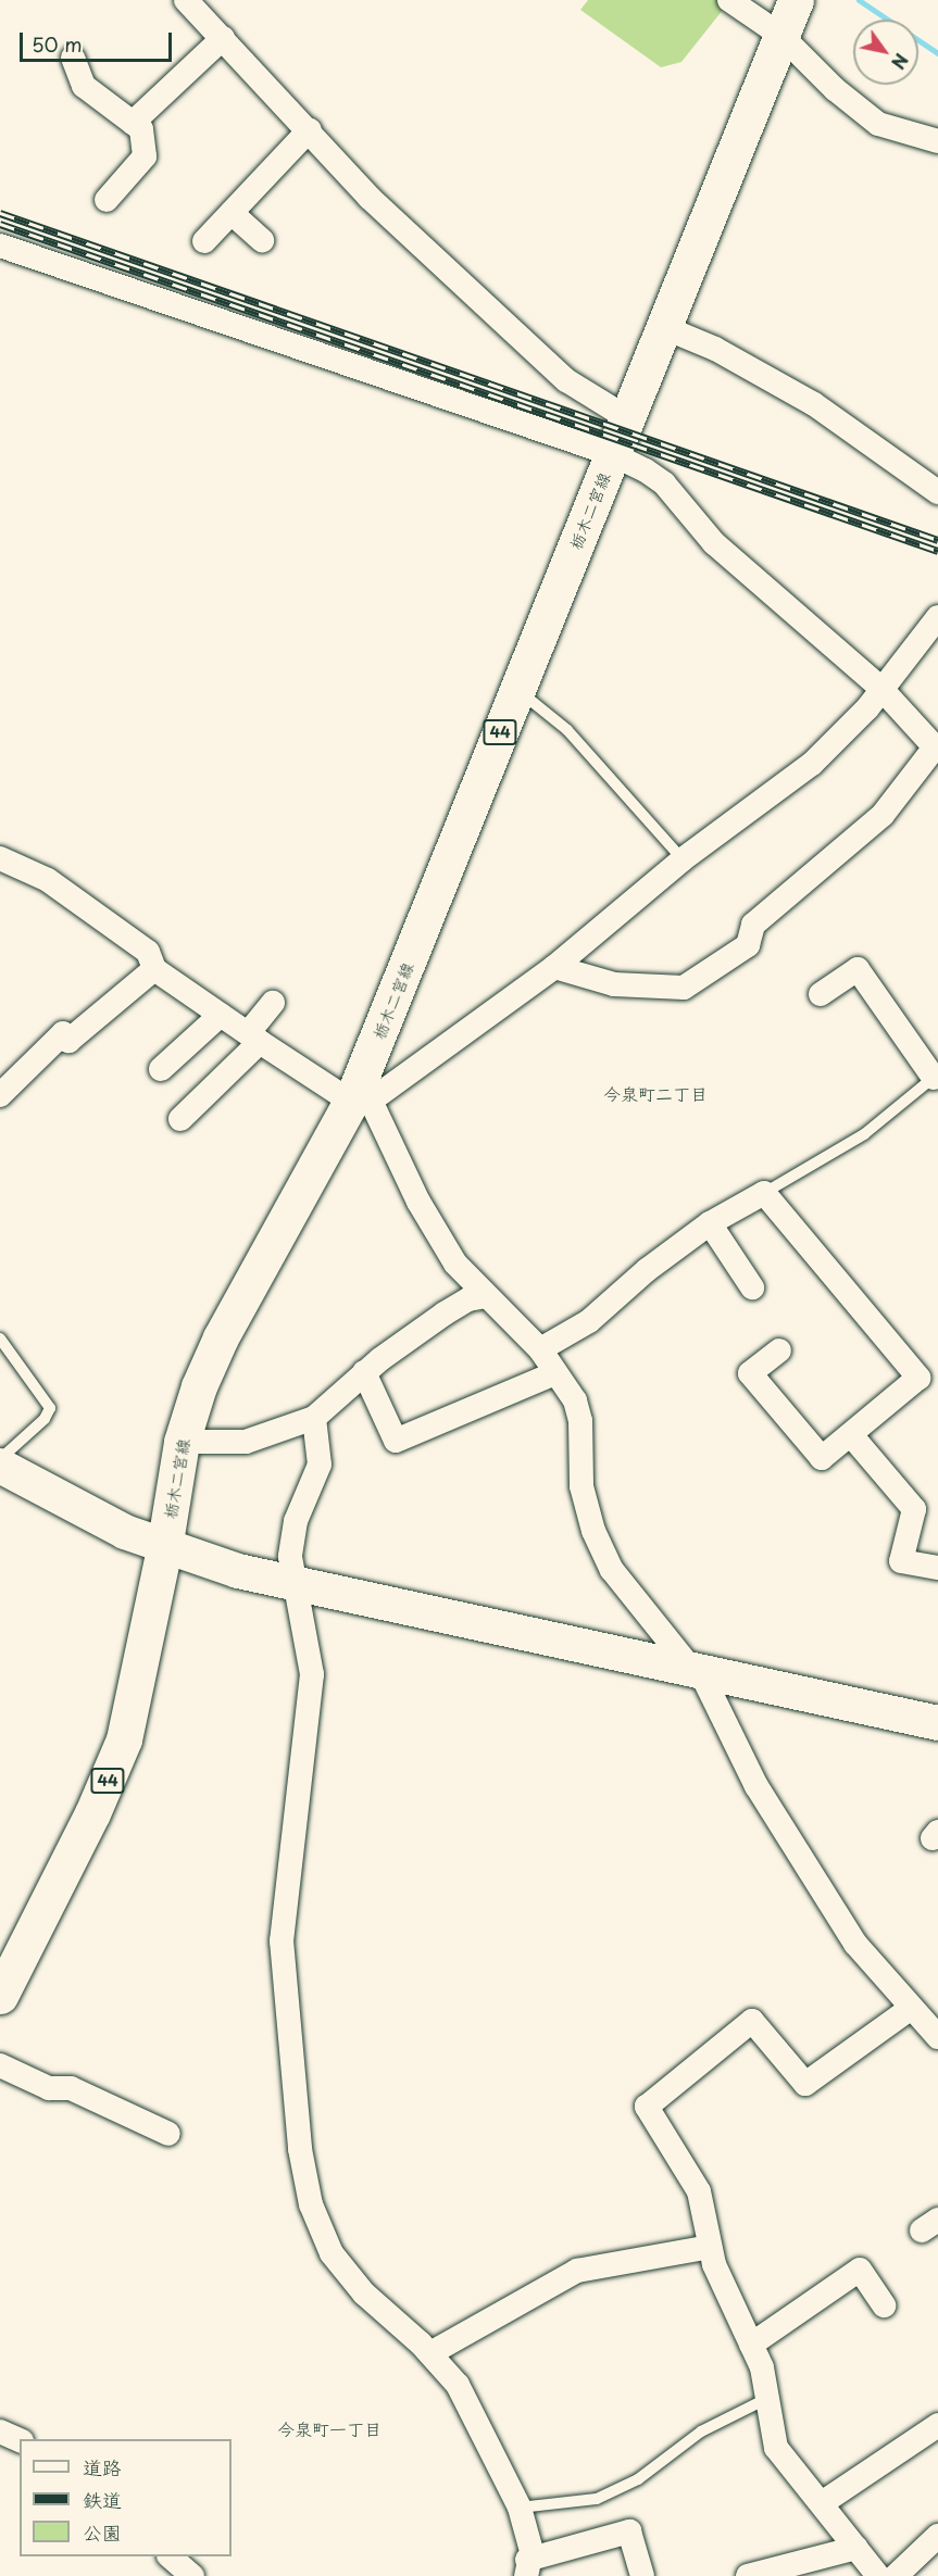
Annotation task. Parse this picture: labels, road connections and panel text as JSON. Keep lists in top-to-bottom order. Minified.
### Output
{"streets":{"main road":["栃木二宮線","44"]},"districts":["今泉町二丁目","今泉町一丁目"],"legend":["道路","鉄道","公園"],"scale_bar":"50 m","north":"bottom right"}
